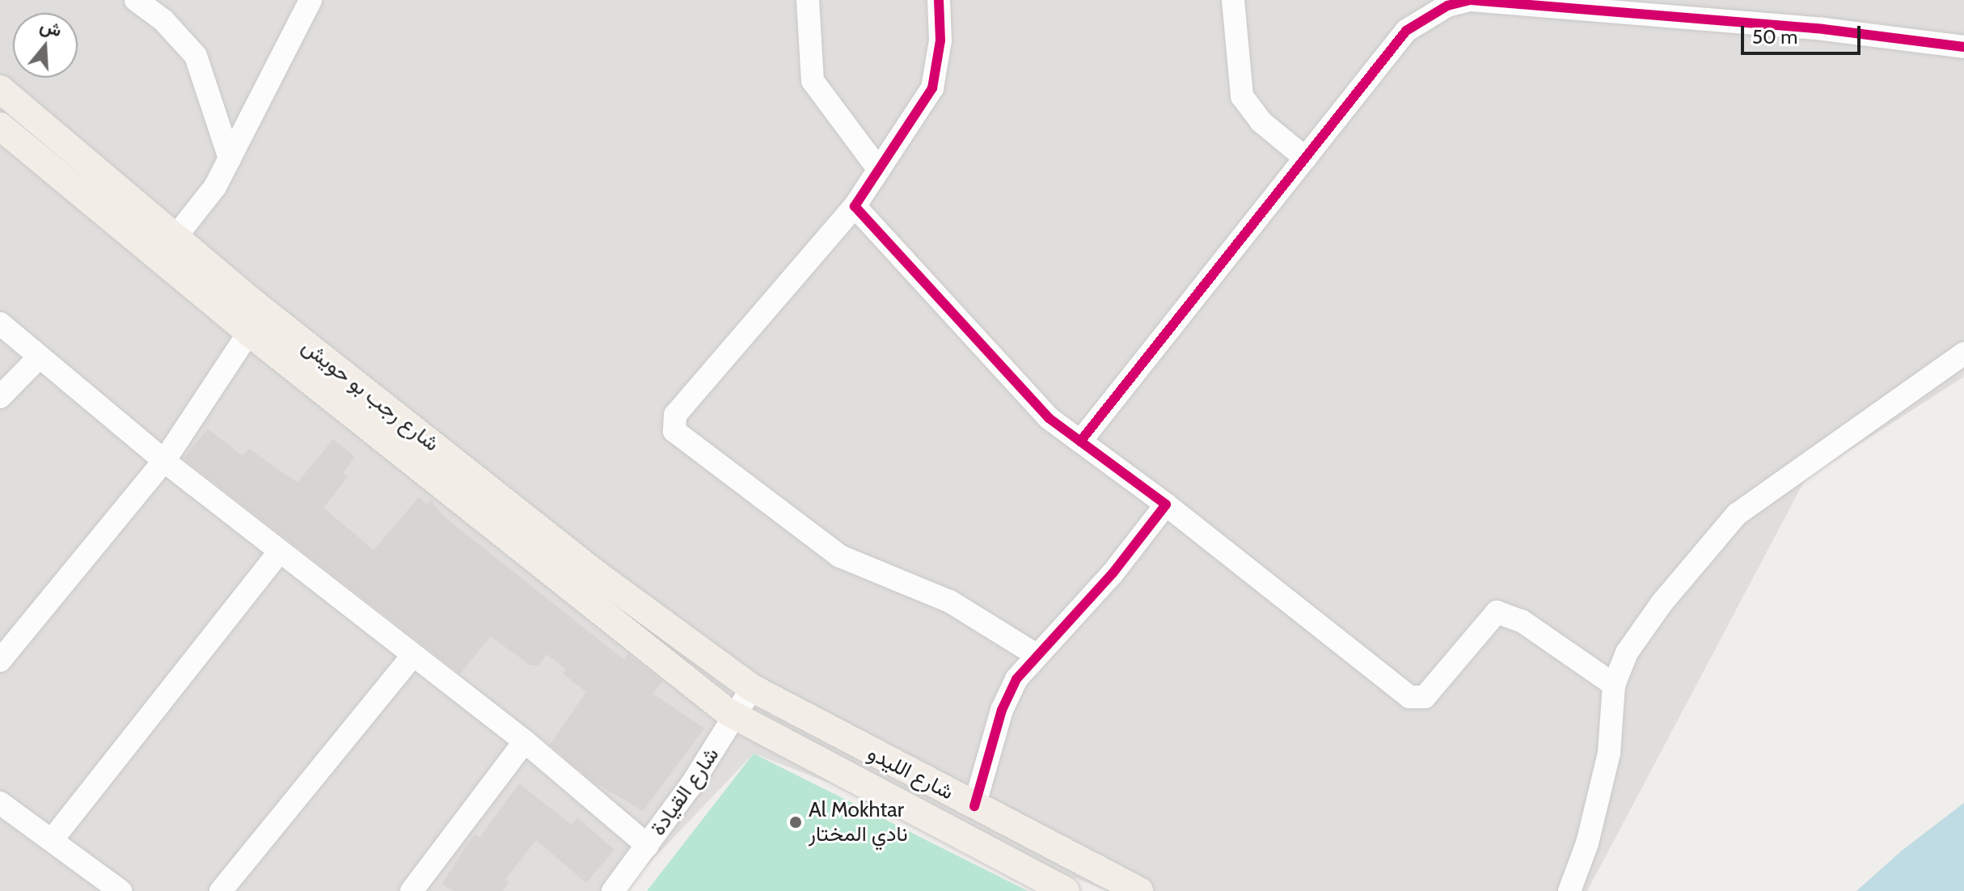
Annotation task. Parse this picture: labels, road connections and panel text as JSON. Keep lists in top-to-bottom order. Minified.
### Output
{"streets":{"main road":["شارع رجب بو حويش","شارع الليدو"],"street":["شارع القيادة"]},"crossings":[["شارع رجب بو حويش","شارع الليدو"],["شارع رجب بو حويش","شارع القيادة"],["شارع الليدو","شارع القيادة"]],"places":["Al Mokhtar نادي المختار"],"scale_bar":"50 m","north":"top"}
